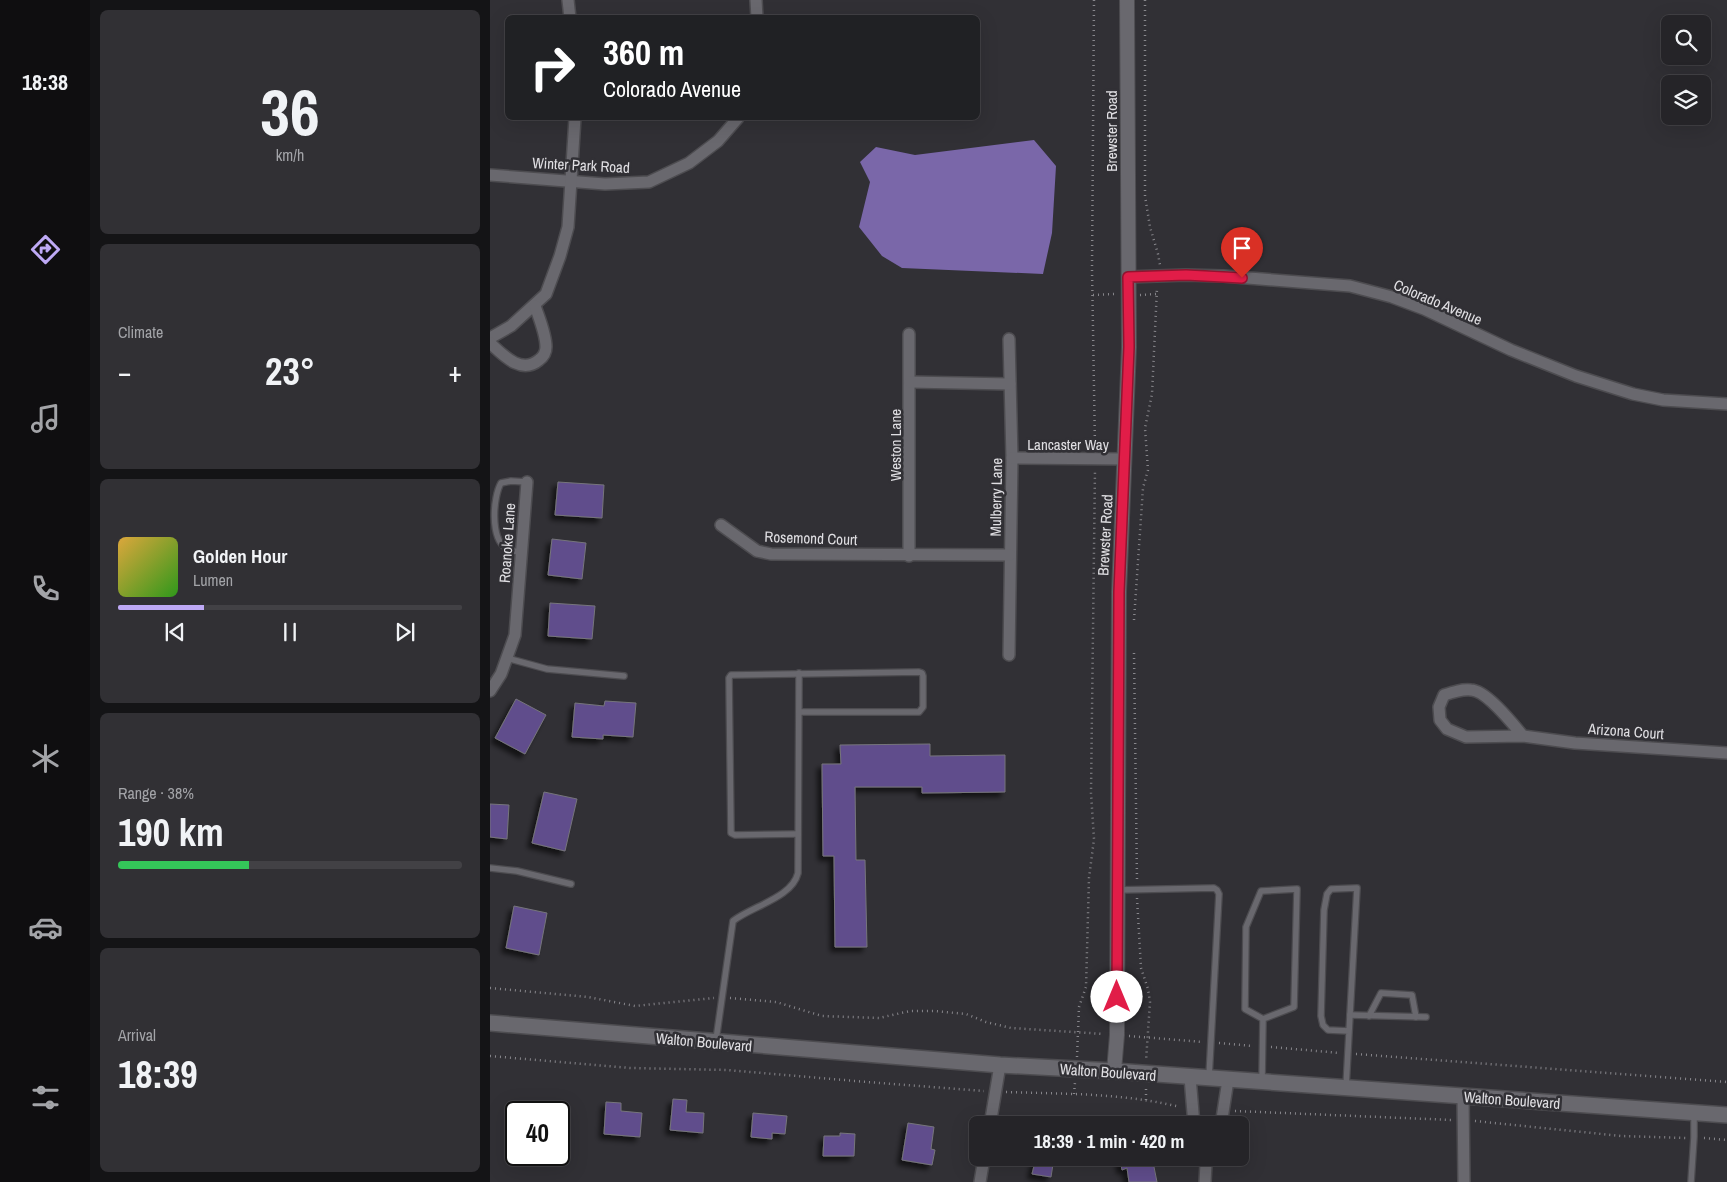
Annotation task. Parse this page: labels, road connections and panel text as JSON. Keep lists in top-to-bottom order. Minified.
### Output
{"streets":{"main road":["Walton Boulevard"],"street":["Brewster Road","Winter Park Road","Colorado Avenue","Lancaster Way","Weston Lane","Mulberry Lane","Rosemond Court","Roanoke Lane","Arizona Court"]},"crossings":[["Brewster Road","Colorado Avenue"],["Brewster Road","Lancaster Way"],["Brewster Road","Walton Boulevard"],["Lancaster Way","Mulberry Lane"],["Weston Lane","Rosemond Court"],["Mulberry Lane","Rosemond Court"]],"page":{"tabs":"18:38","tile":[["36","km/h"],"Climate",["Range · 38%","190 km"],["Arrival","18:39"]],"turn":["360 m","Colorado Avenue"],"heat":["−","23°","+"],"song":["Golden Hour","Lumen"],"limit":"40","trip":"18:39 · 1 min · 420 m"}}
